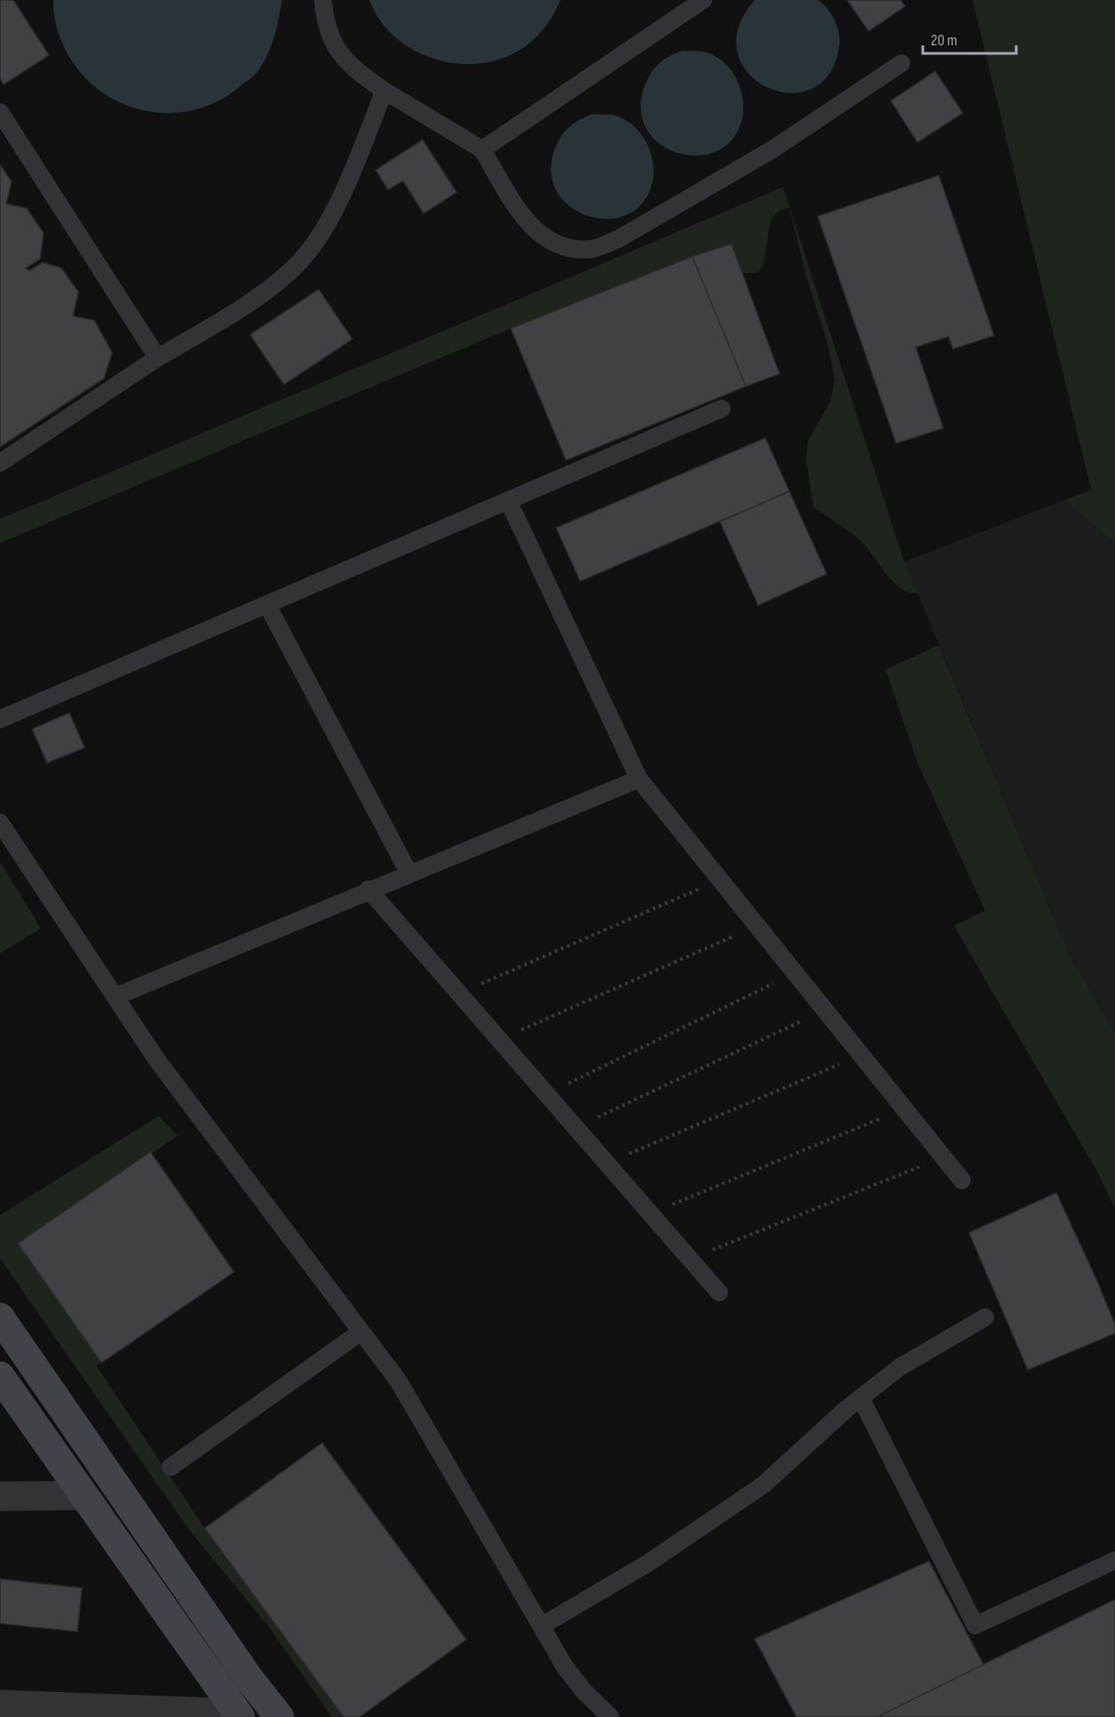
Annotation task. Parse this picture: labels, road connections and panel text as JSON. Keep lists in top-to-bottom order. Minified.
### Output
{"scale_bar":"20 m"}
